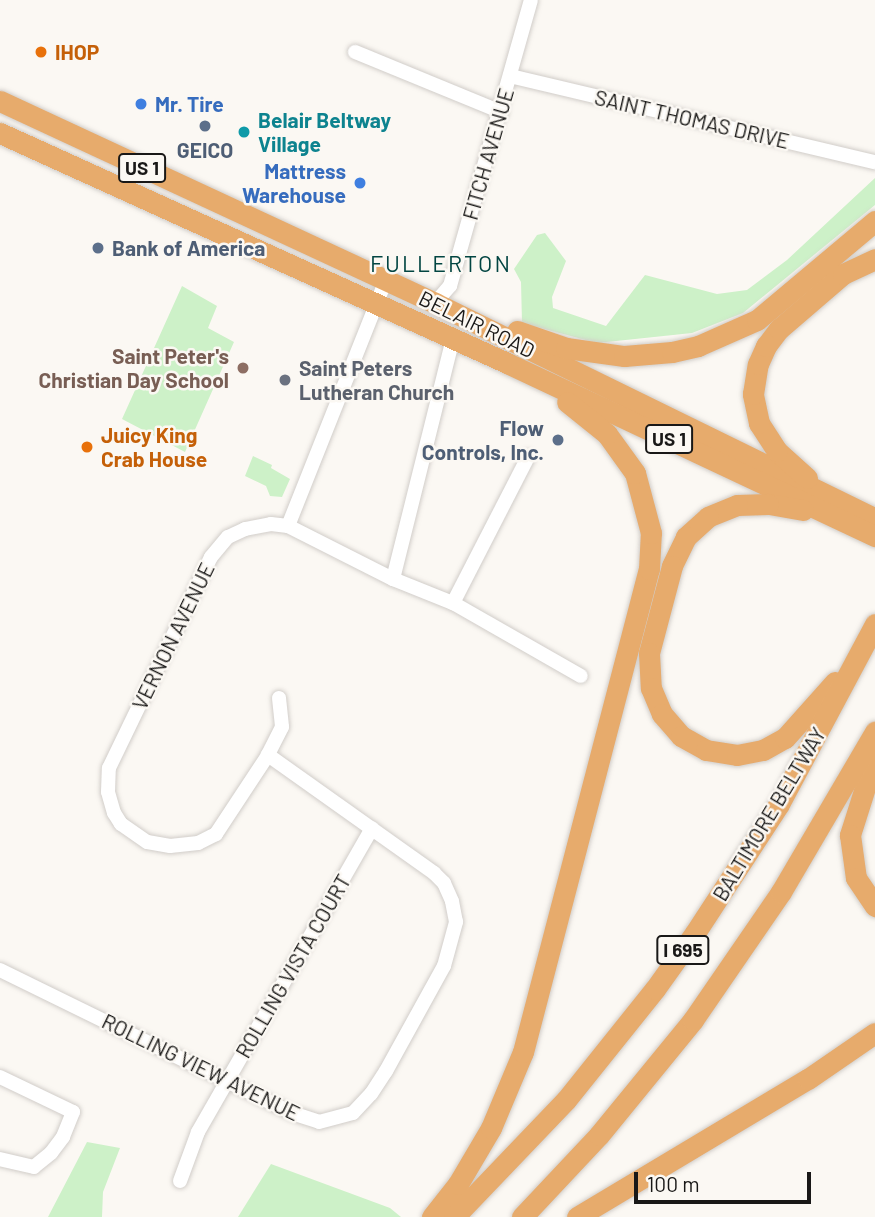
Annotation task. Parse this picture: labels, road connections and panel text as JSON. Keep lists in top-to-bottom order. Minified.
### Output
{"streets":{"highway":["US 1","BELAIR ROAD","BALTIMORE BELTWAY","I 695"],"street":["SAINT THOMAS DRIVE","FITCH AVENUE","VERNON AVENUE","ROLLING VISTA COURT","ROLLING VIEW AVENUE"]},"crossings":[["SAINT THOMAS DRIVE","FITCH AVENUE"],["FITCH AVENUE","BELAIR ROAD"],["VERNON AVENUE","ROLLING VIEW AVENUE"],["ROLLING VISTA COURT","ROLLING VIEW AVENUE"]],"districts":["FULLERTON"],"places":["IHOP","Mr. Tire","GEICO","Belair Beltway Village","Mattress Warehouse","Bank of America","Saint Peter's Christian Day School","Saint Peters Lutheran Church","Flow Controls, Inc.","Juicy King Crab House"],"scale_bar":"100 m"}
